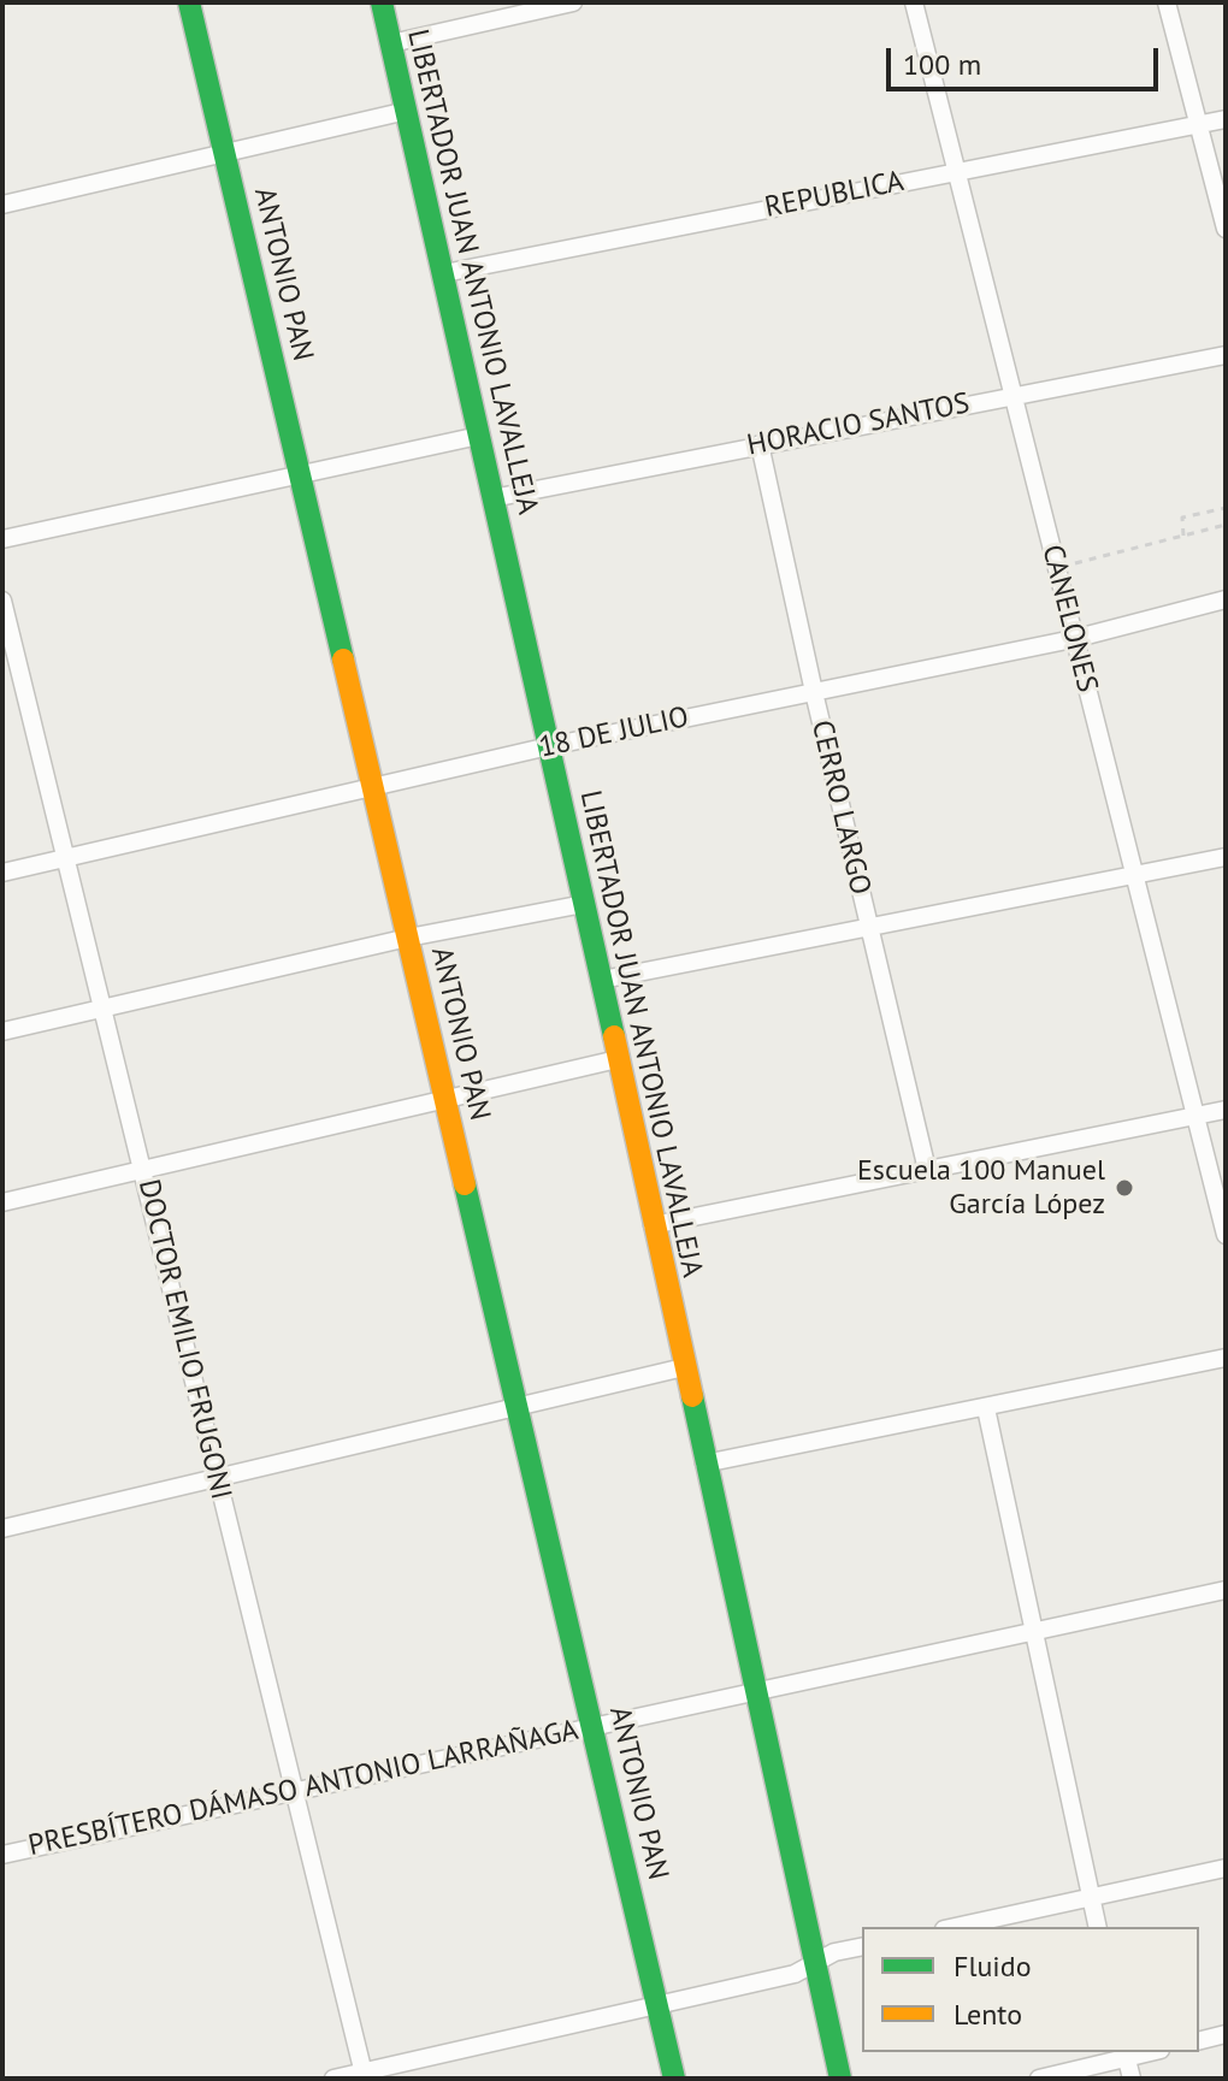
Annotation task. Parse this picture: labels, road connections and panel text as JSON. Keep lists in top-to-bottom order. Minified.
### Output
{"streets":{"street":["REPUBLICA","LIBERTADOR JUAN ANTONIO LAVALLEJA","ANTONIO PAN","HORACIO SANTOS","CANELONES","18 DE JULIO","CERRO LARGO","DOCTOR EMILIO FRUGONI","PRESBÍTERO DÁMASO ANTONIO LARRAÑAGA"]},"crossings":[["REPUBLICA","LIBERTADOR JUAN ANTONIO LAVALLEJA"],["REPUBLICA","CANELONES"],["LIBERTADOR JUAN ANTONIO LAVALLEJA","HORACIO SANTOS"],["LIBERTADOR JUAN ANTONIO LAVALLEJA","18 DE JULIO"],["LIBERTADOR JUAN ANTONIO LAVALLEJA","PRESBÍTERO DÁMASO ANTONIO LARRAÑAGA"],["ANTONIO PAN","18 DE JULIO"],["ANTONIO PAN","PRESBÍTERO DÁMASO ANTONIO LARRAÑAGA"],["HORACIO SANTOS","CANELONES"],["HORACIO SANTOS","CERRO LARGO"],["CANELONES","18 DE JULIO"],["18 DE JULIO","CERRO LARGO"],["18 DE JULIO","DOCTOR EMILIO FRUGONI"],["DOCTOR EMILIO FRUGONI","PRESBÍTERO DÁMASO ANTONIO LARRAÑAGA"]],"places":["Escuela 100 Manuel García López"],"legend":["Fluido","Lento"],"scale_bar":"100 m"}
